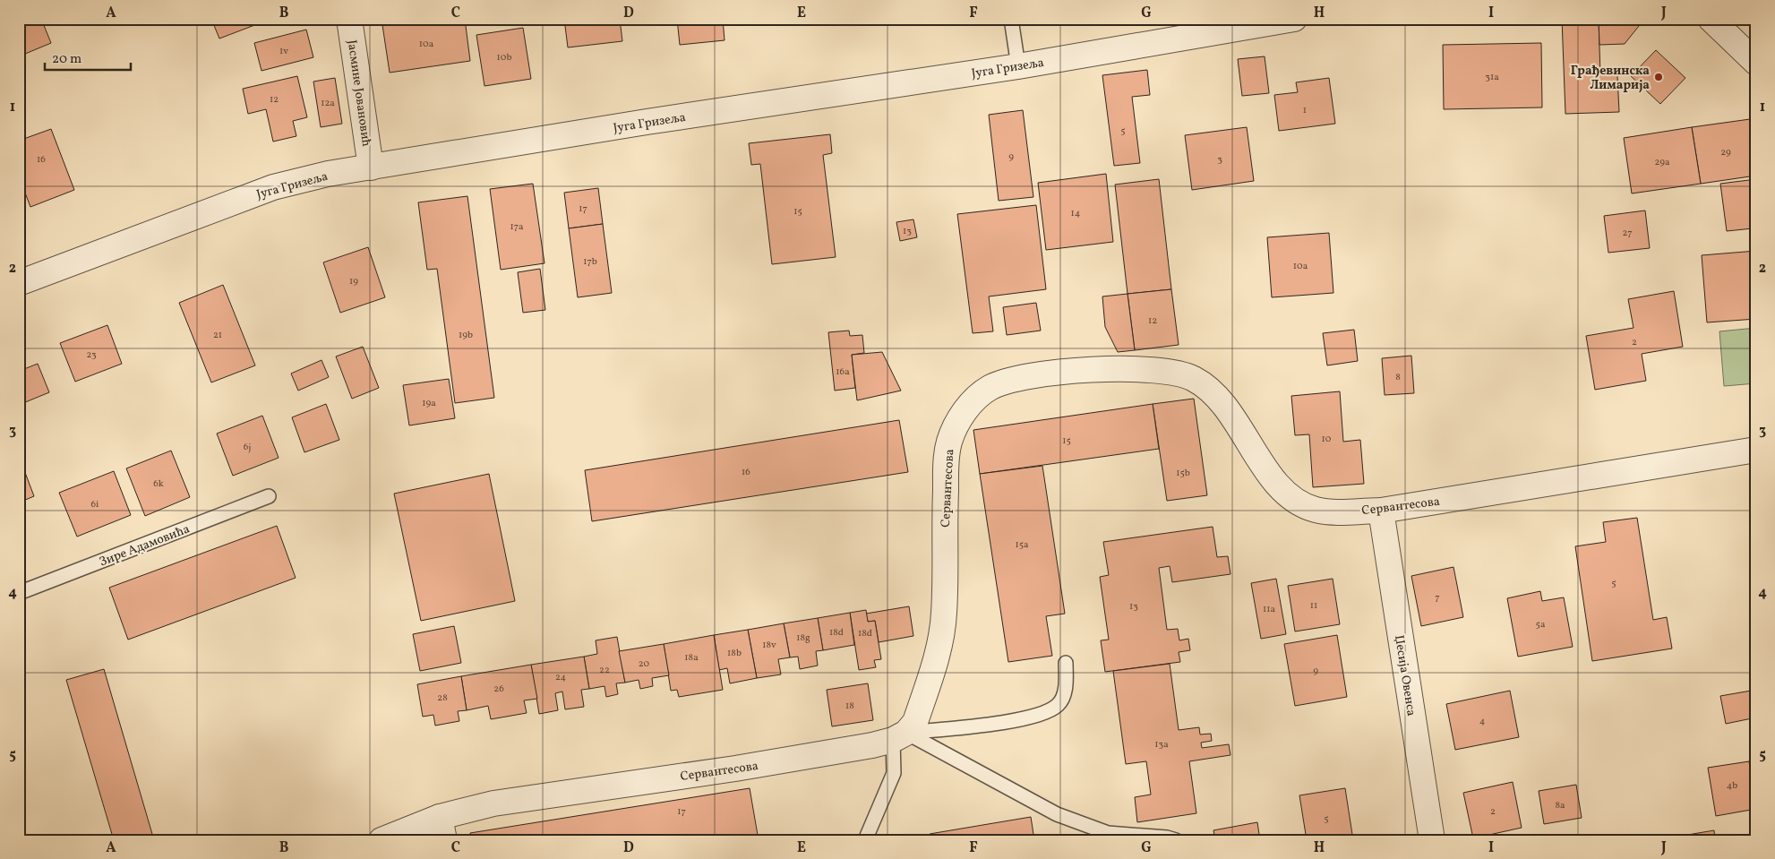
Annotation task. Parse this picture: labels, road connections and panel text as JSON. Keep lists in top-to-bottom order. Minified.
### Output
{"streets":{"street":["Југа Гризеља","Јасмине Јовановић","Сервантесова","Џесија Овенса"],"lane":["Зире Адамовића"]},"crossings":[["Југа Гризеља","Јасмине Јовановић"],["Сервантесова","Џесија Овенса"]],"places":["Грађевинска Лимарија"],"house_numbers":["10a","1v","10b","31a","12","12a","1","5","29","9","16","3","29a","17","15","14","17a","13","27","17b","10a","19","12","21","19b","2","23","16a","8","19a","10","15","6j","16","15b","6k","6i","15a","5","7","11","13","11a","5a","18d","18đ","18g","18v","18b","18a","20","22","9","24","26","28","18","4","13a","4b","8a","17","2","5"],"scale_bar":"20 m","grid":{"columns":["A","B","C","D","E","F","G","H","I","J"],"rows":["1","2","3","4","5"]}}
